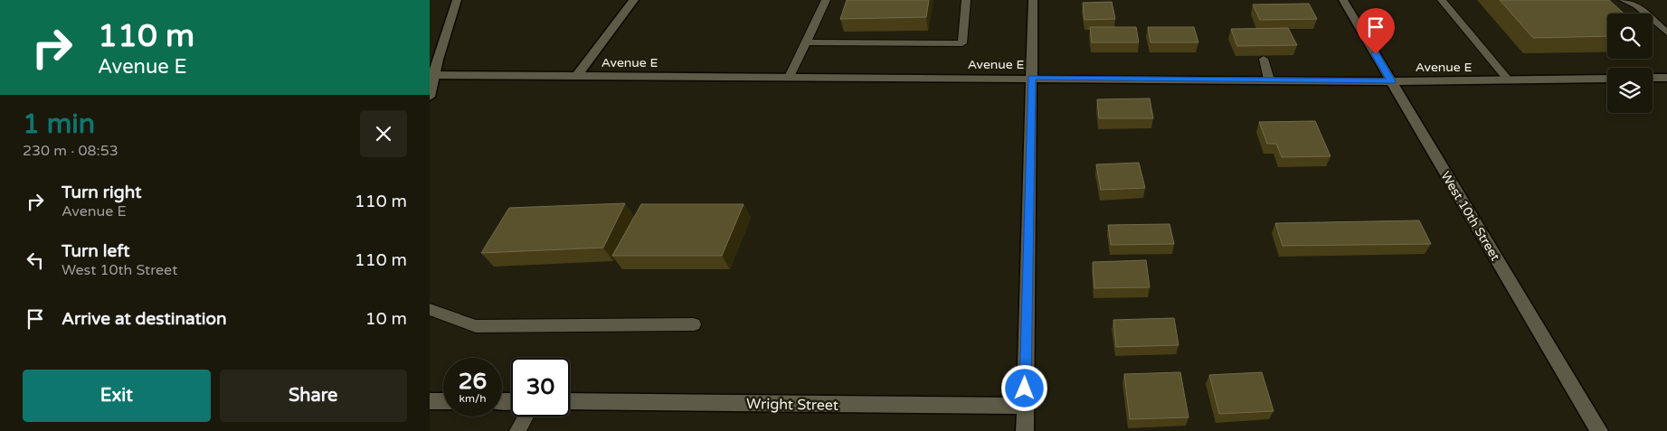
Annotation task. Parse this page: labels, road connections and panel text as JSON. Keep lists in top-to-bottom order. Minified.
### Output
{"streets":{"street":["Avenue E","West 10th Street","Wright Street"]},"crossings":[["Avenue E","West 10th Street"]],"page":{"turn":["110 m","Avenue E"],"heading":["1 min","230 m · 08:53"],"list":[{"name":"Turn right","note":"Avenue E","value":"110 m"},{"name":"Turn left","note":"West 10th Street","value":"110 m"},{"name":"Arrive at destination","value":"10 m"}],"speed":"26 km/h","limit":"30","buttons":["Exit","Share"]}}
